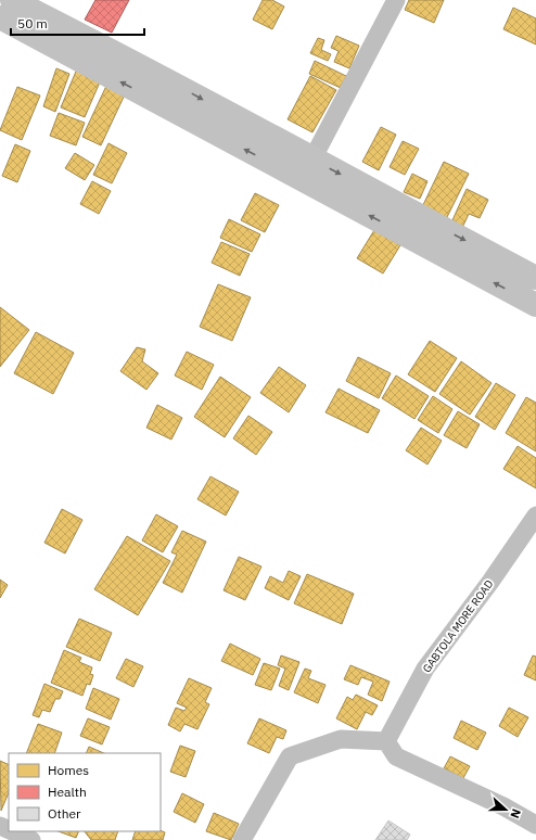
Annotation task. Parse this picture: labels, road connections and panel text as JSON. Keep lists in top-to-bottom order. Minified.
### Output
{"streets":{"street":["GABTOLA MORE ROAD"]},"legend":["Homes","Health","Other"],"scale_bar":"50 m","north":"right"}
